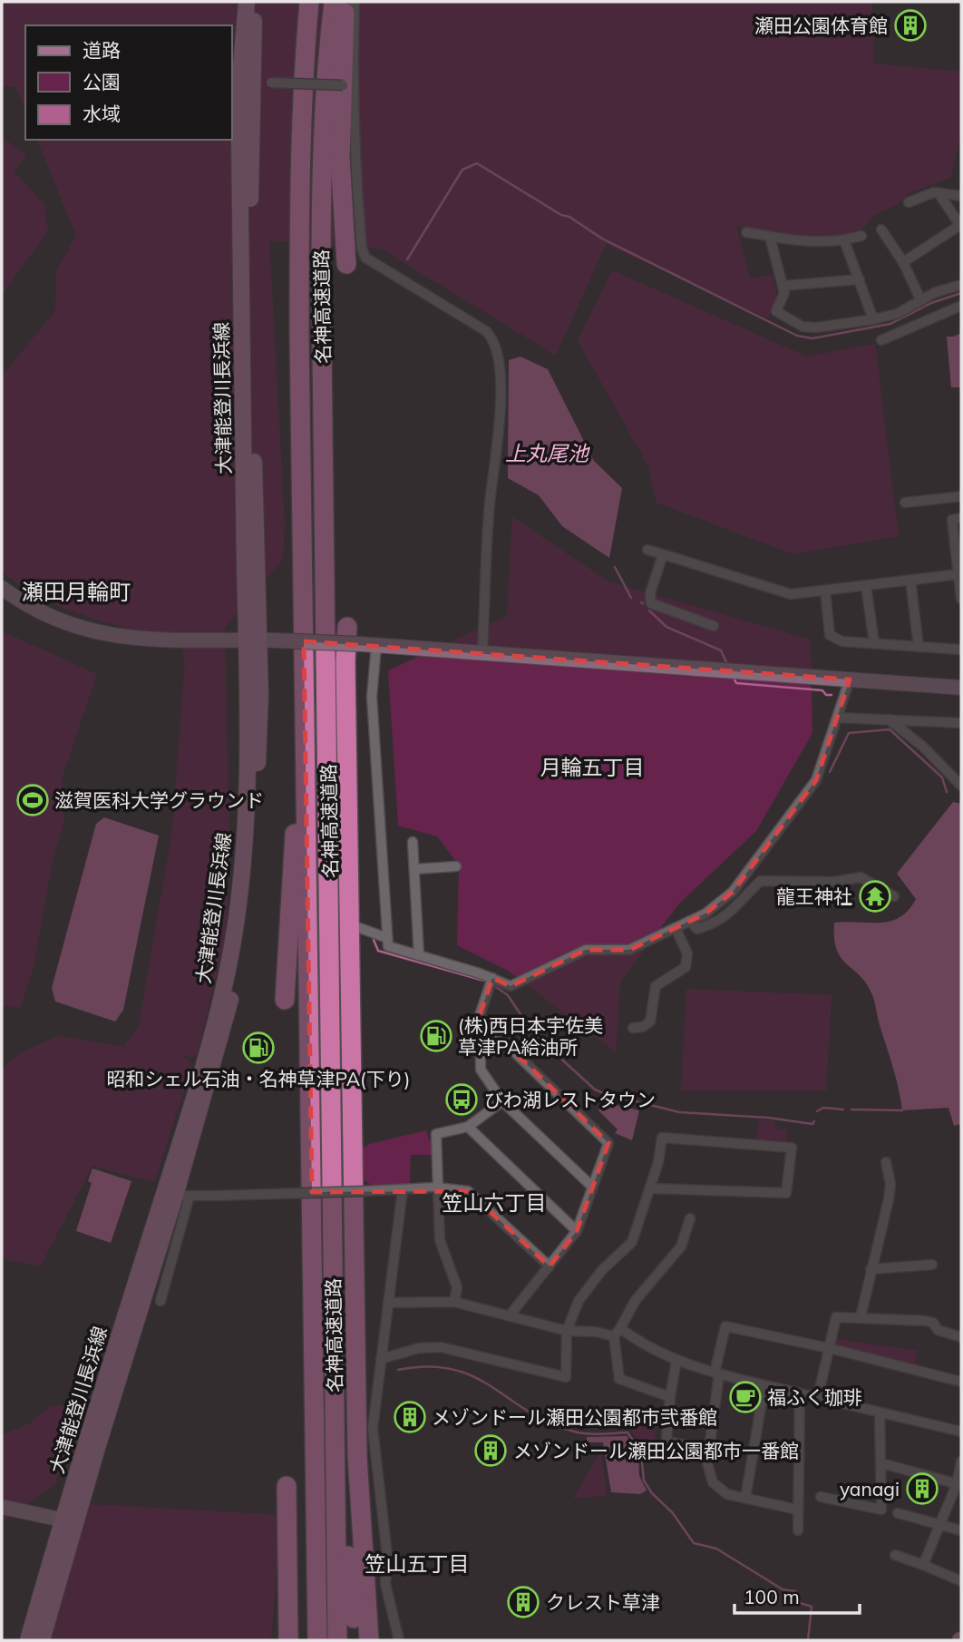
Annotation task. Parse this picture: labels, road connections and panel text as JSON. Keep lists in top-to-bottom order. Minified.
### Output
{"streets":{"highway":["名神高速道路"],"main road":["大津能登川長浜線"]},"districts":["瀬田月輪町","月輪五丁目","笠山六丁目","笠山五丁目"],"water":["上丸尾池"],"places":{"building":["瀬田公園体育館","メゾンドール瀬田公園都市弐番館","メゾンドール瀬田公園都市一番館","yanagi","クレスト草津"],"sports":["滋賀医科大学グラウンド"],"temple":["龍王神社"],"fuel station":["(株)西日本宇佐美 草津PA給油所","昭和シェル石油・名神草津PA(下り)"],"bus stop":["びわ湖レストタウン"],"cafe":["福ふく珈琲"]},"legend":["道路","公園","水域"],"scale_bar":"100 m"}
